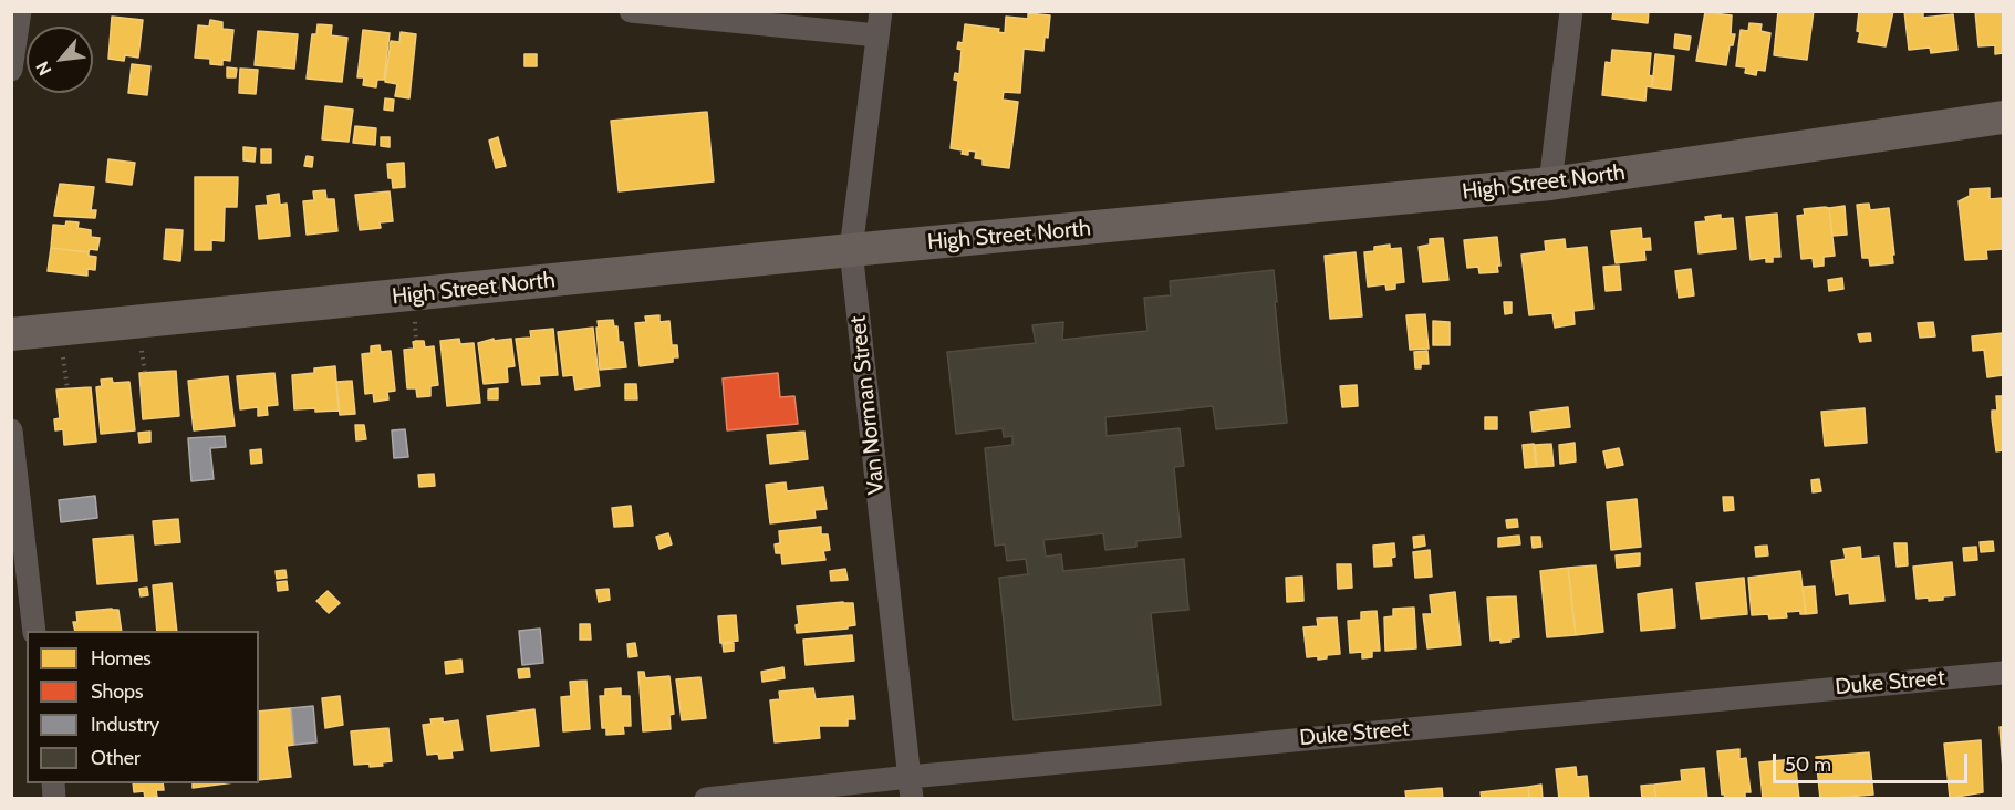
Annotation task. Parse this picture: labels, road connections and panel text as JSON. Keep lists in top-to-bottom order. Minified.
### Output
{"streets":{"main road":["High Street North"],"street":["Van Norman Street","Duke Street"]},"crossings":[["High Street North","Van Norman Street"],["Van Norman Street","Duke Street"]],"legend":["Homes","Shops","Industry","Other"],"scale_bar":"50 m","north":"bottom left"}
